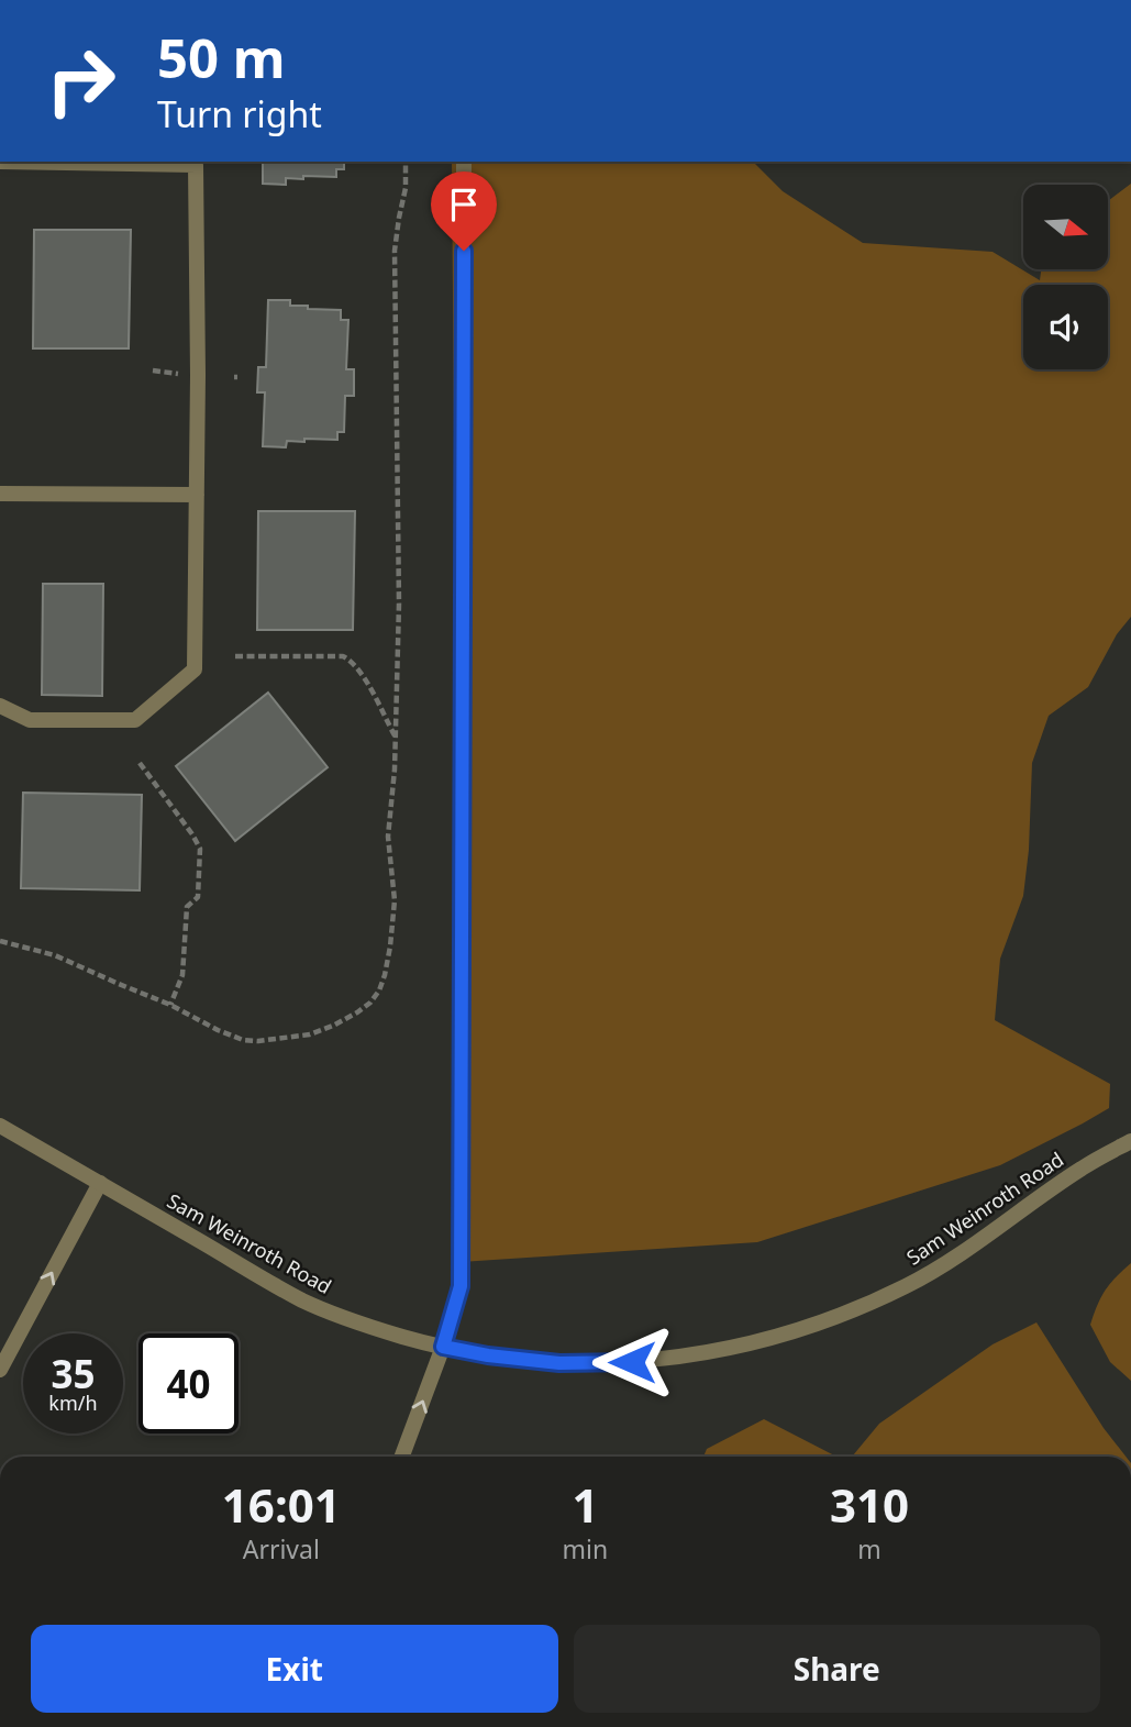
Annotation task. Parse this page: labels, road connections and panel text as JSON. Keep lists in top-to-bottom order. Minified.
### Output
{"streets":{"street":["Sam Weinroth Road"]},"north":"right","page":{"turn":["50 m","Turn right"],"speed":"35 km/h","limit":"40","eta":["16:01","Arrival","1","min","310","m"],"buttons":["Exit","Share"]}}
